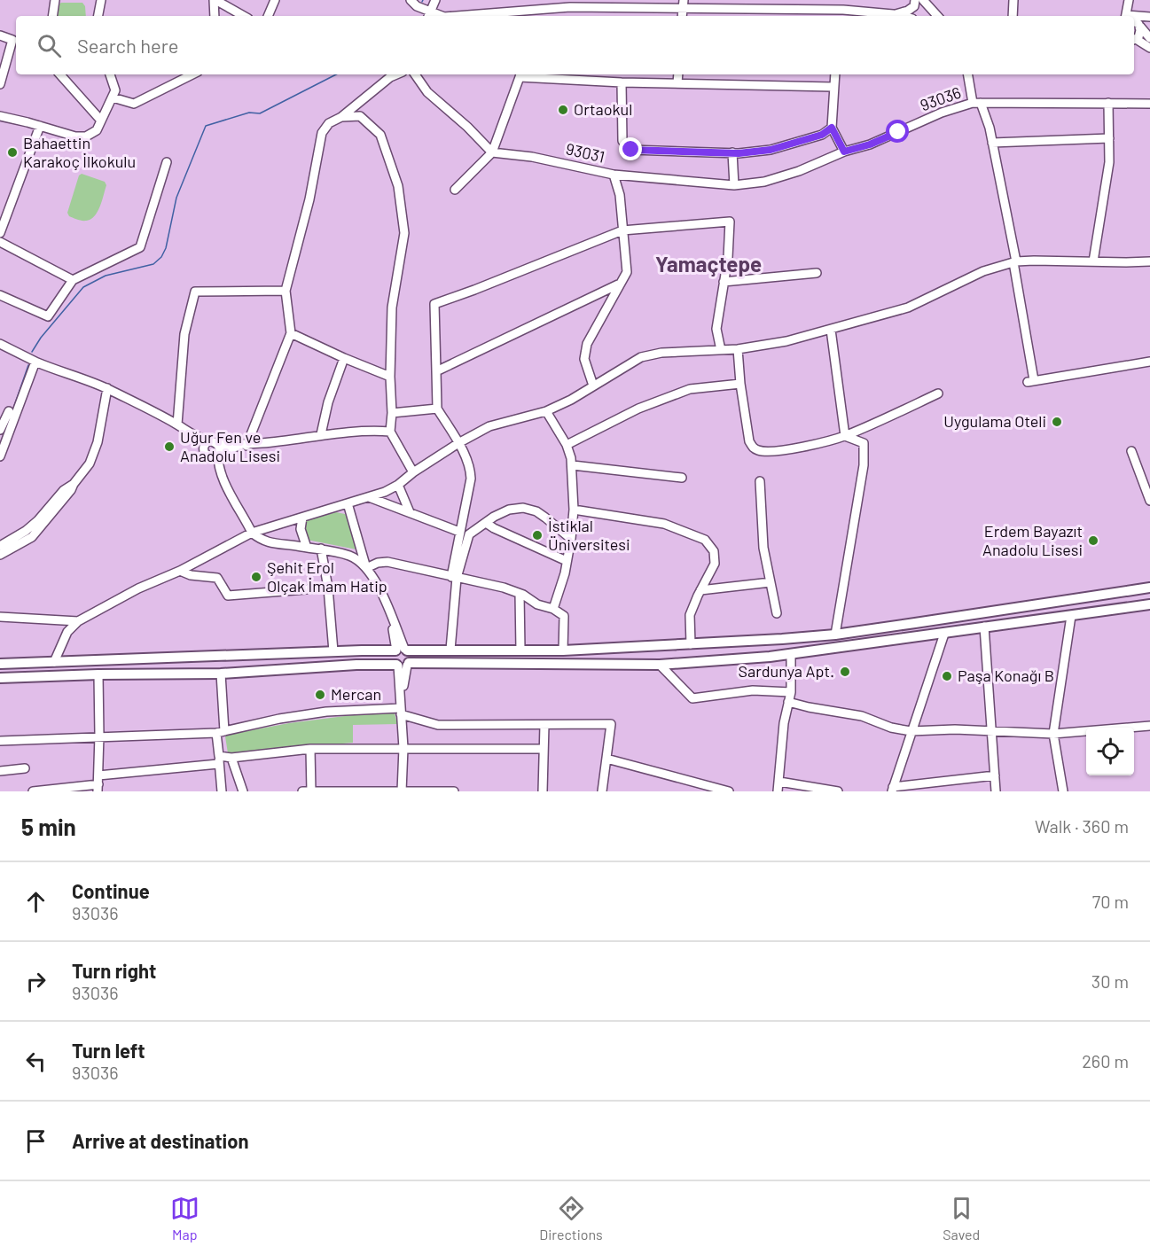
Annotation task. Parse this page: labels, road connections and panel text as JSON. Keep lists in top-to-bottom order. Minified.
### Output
{"streets":{"street":["93036","93031"]},"crossings":[["93036","93031"]],"districts":["Yamaçtepe"],"places":["Ortaokul","Bahaettin Karakoç İlkokulu","Uygulama Oteli","Uğur Fen ve Anadolu Lisesi","İstiklal Üniversitesi","Erdem Bayazıt Anadolu Lisesi","Şehit Erol Olçak İmam Hatip","Sardunya Apt.","Paşa Konağı B","Mercan"],"page":{"search":"Search here","heading":["5 min","Walk · 360 m"],"list":[["Continue","93036","70 m"],["Turn right","93036","30 m"],["Turn left","93036","260 m"],"Arrive at destination"],"nav":["Map","Directions","Saved"]}}
